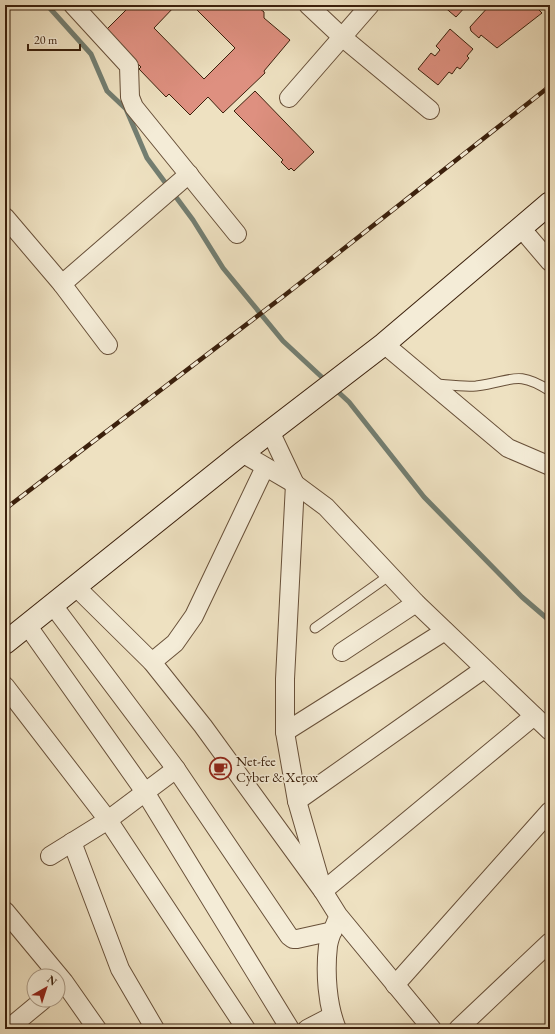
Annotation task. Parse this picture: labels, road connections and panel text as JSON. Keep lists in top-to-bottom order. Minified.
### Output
{"places":{"cafe":["Net-fee Cyber & Xerox"]},"scale_bar":"20 m","north":"top right"}
